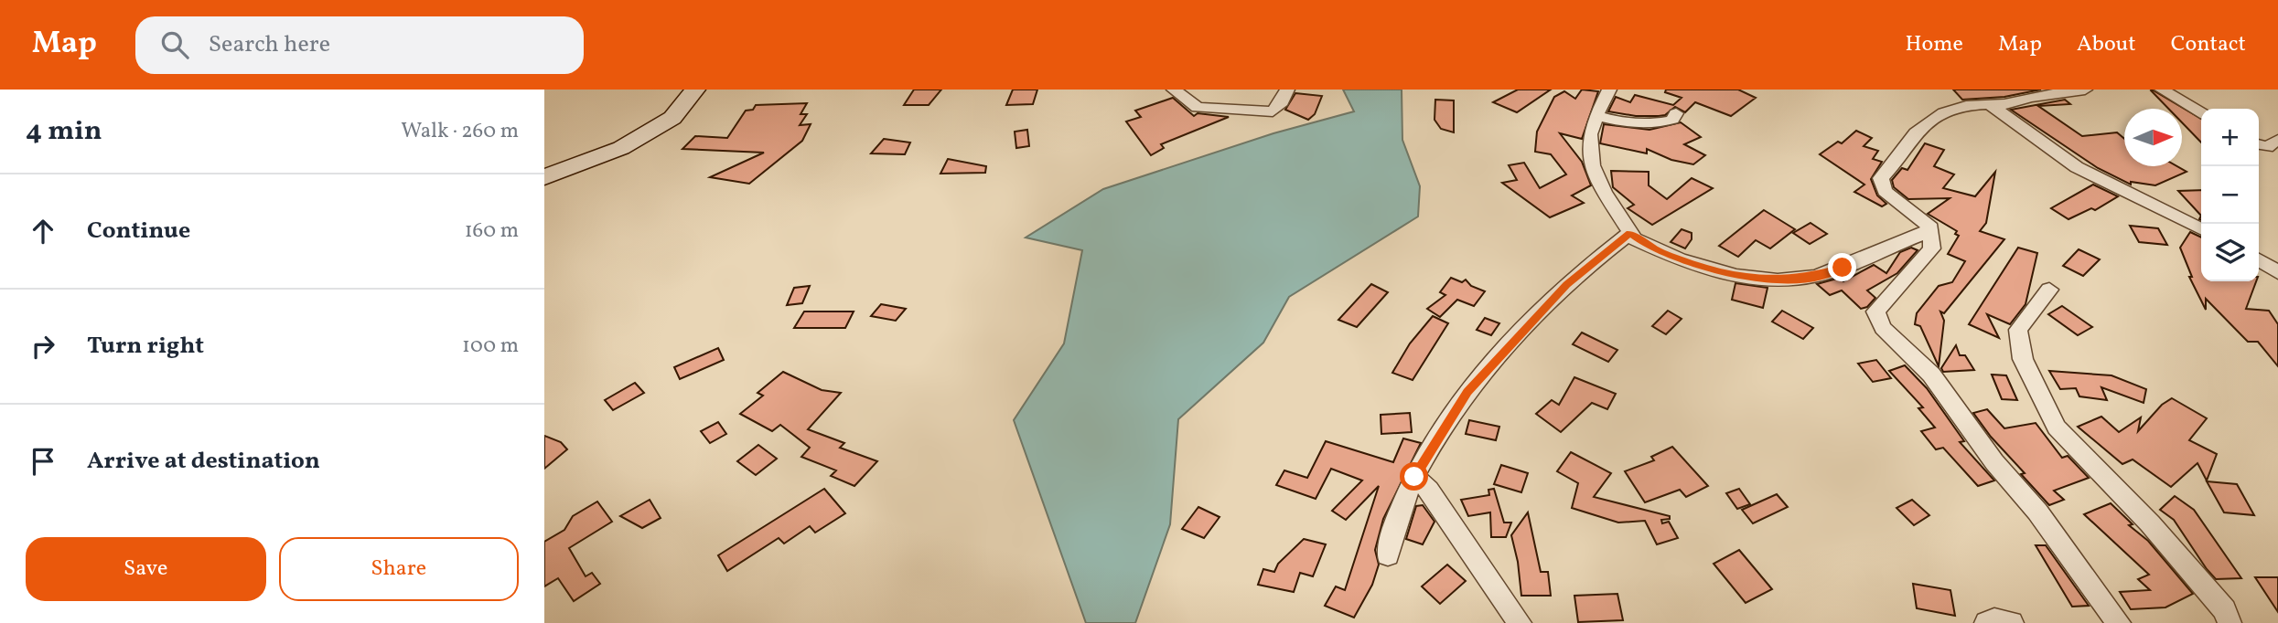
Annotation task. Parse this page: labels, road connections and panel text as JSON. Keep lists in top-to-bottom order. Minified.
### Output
{"north":"right","page":{"header":"Map","search":"Search here","nav":["Home","Map","About","Contact"],"heading":["4 min","Walk · 260 m"],"map_buttons":["+","−"],"list":[["Continue","160 m"],["Turn right","100 m"],"Arrive at destination"],"buttons":["Save","Share"]}}
